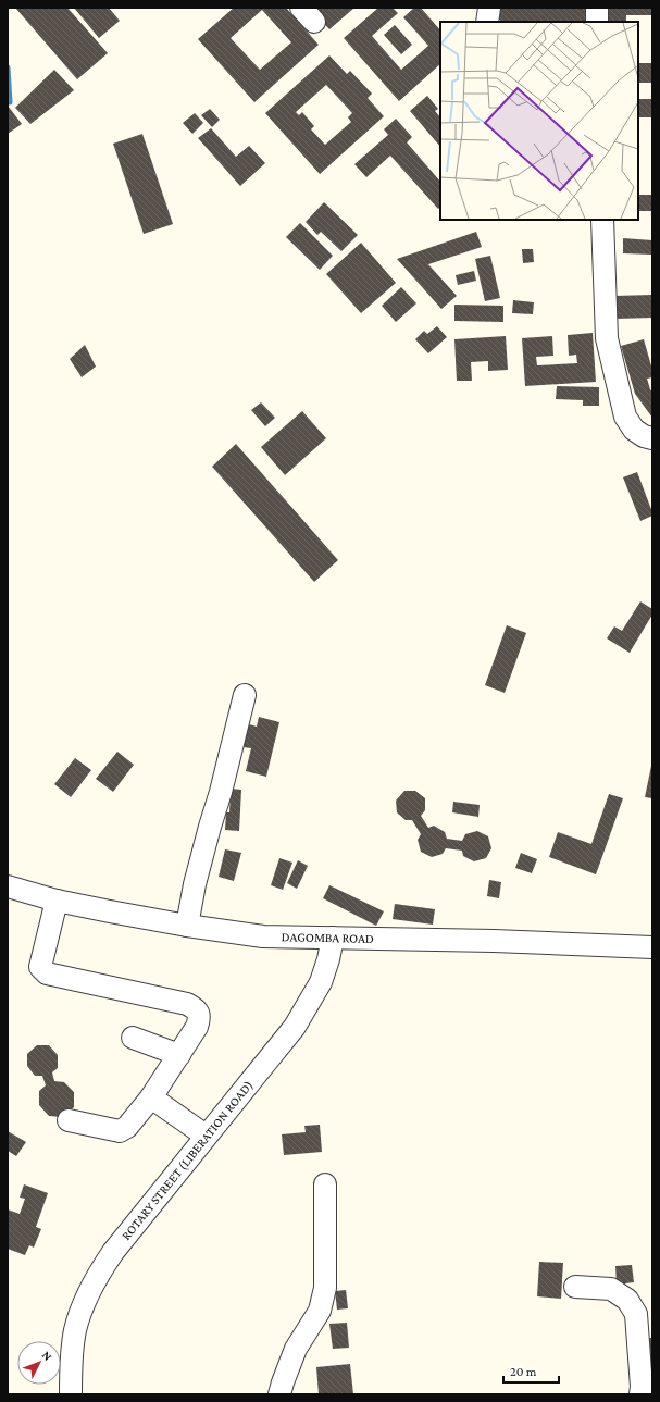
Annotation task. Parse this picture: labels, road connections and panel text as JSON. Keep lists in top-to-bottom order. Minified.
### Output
{"streets":{"street":["DAGOMBA ROAD","ROTARY STREET (LIBERATION ROAD)"]},"crossings":[["DAGOMBA ROAD","ROTARY STREET (LIBERATION ROAD)"]],"scale_bar":"20 m","north":"top right"}
